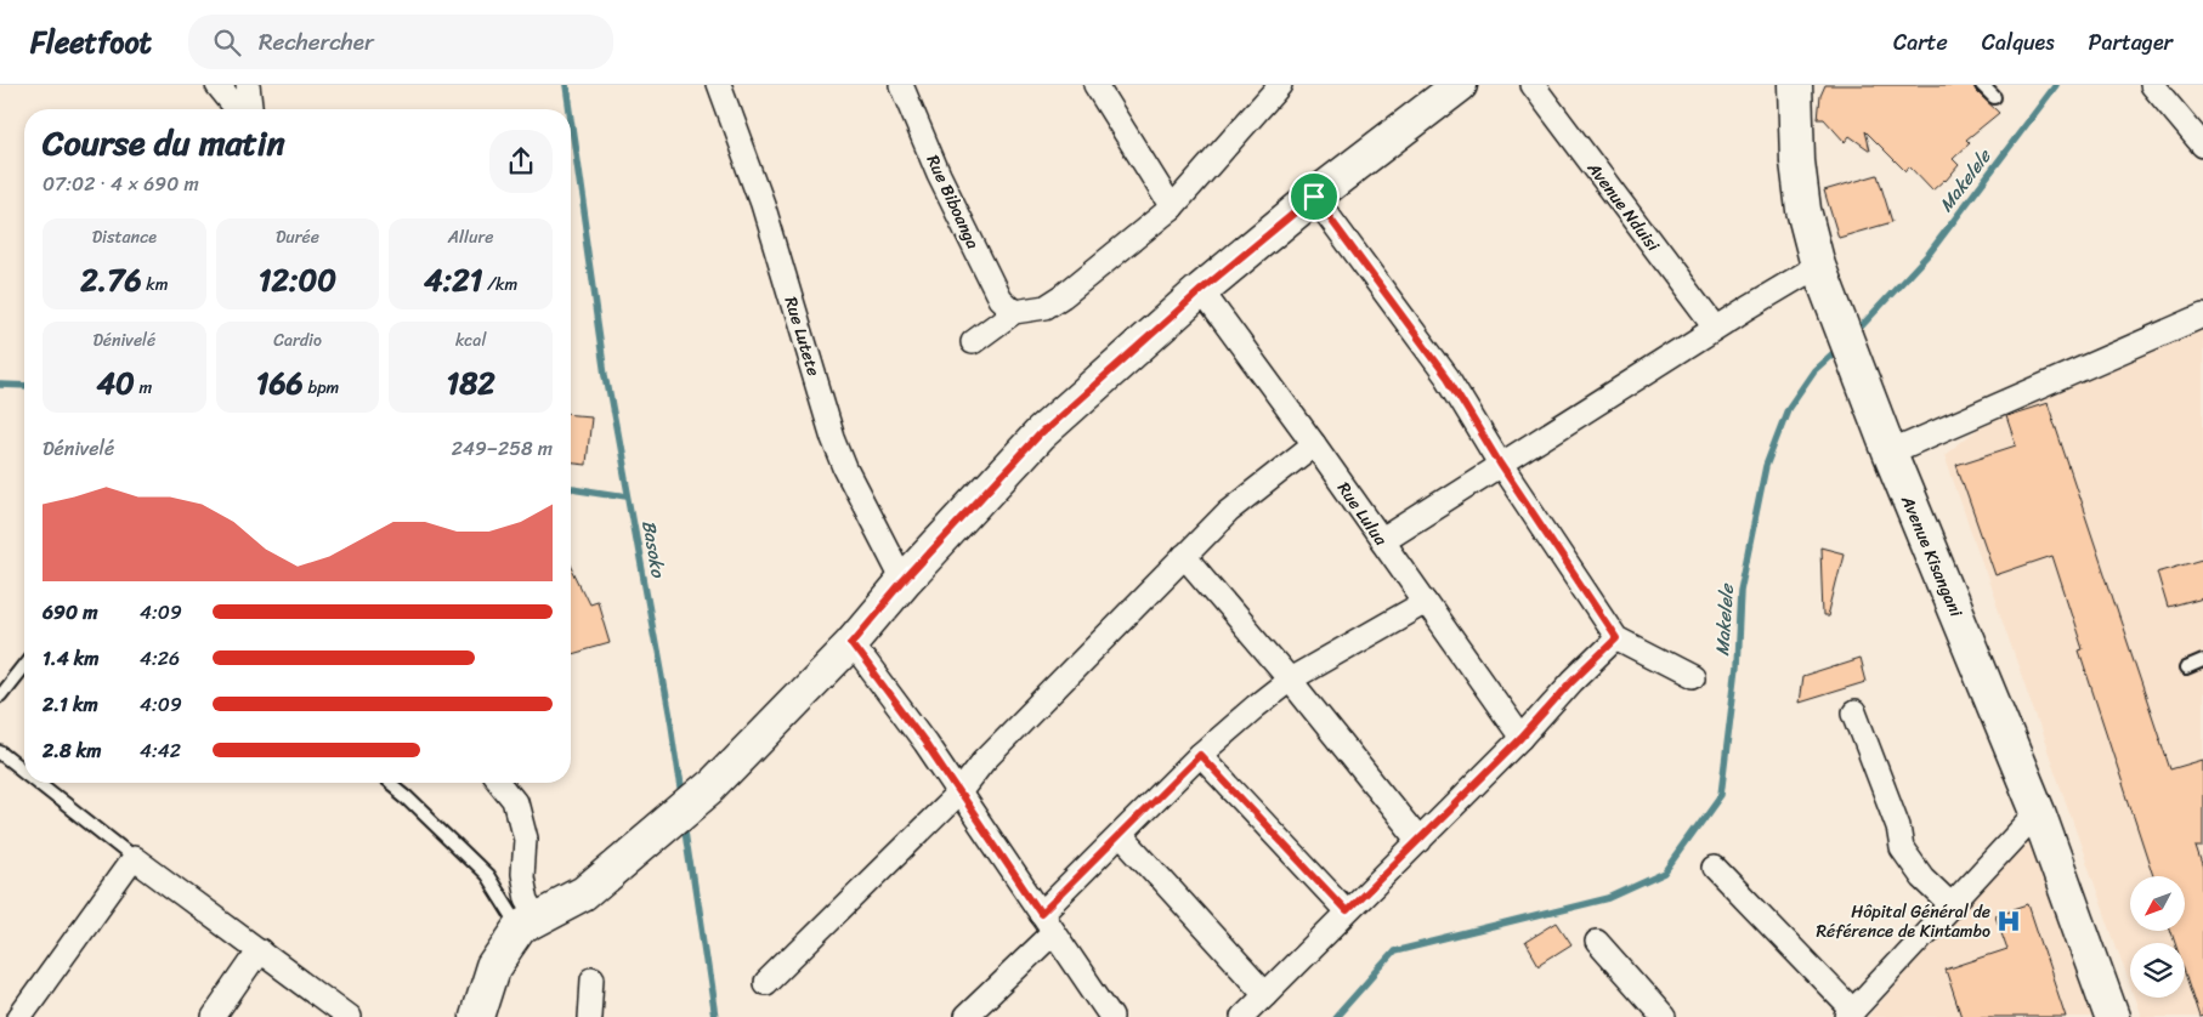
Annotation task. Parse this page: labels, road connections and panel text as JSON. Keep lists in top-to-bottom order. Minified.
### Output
{"streets":{"street":["Rue Biboanga","Avenue Nduisi","Rue Lutete","Rue Lulua","Avenue Kisangani"]},"water":["Makelele","Basoko"],"places":{"hospital":["Hôpital Général de Référence de Kintambo"]},"north":"bottom left","page":{"header":"Fleetfoot","search":"Rechercher","nav":["Carte","Calques","Partager"],"heading":["Course du matin","07:02 · 4 × 690 m"],"stats":[["Distance","2.76 km"],["Durée","12:00"],["Allure","4:21 /km"],["Dénivelé","40 m"],["Cardio","166 bpm"],["kcal","182"]],"chart":["Dénivelé","249–258 m"],"list":[{"name":"690 m","note":"4:09"},{"name":"1.4 km","note":"4:26"},{"name":"2.1 km","note":"4:09"},{"name":"2.8 km","note":"4:42"}]}}
